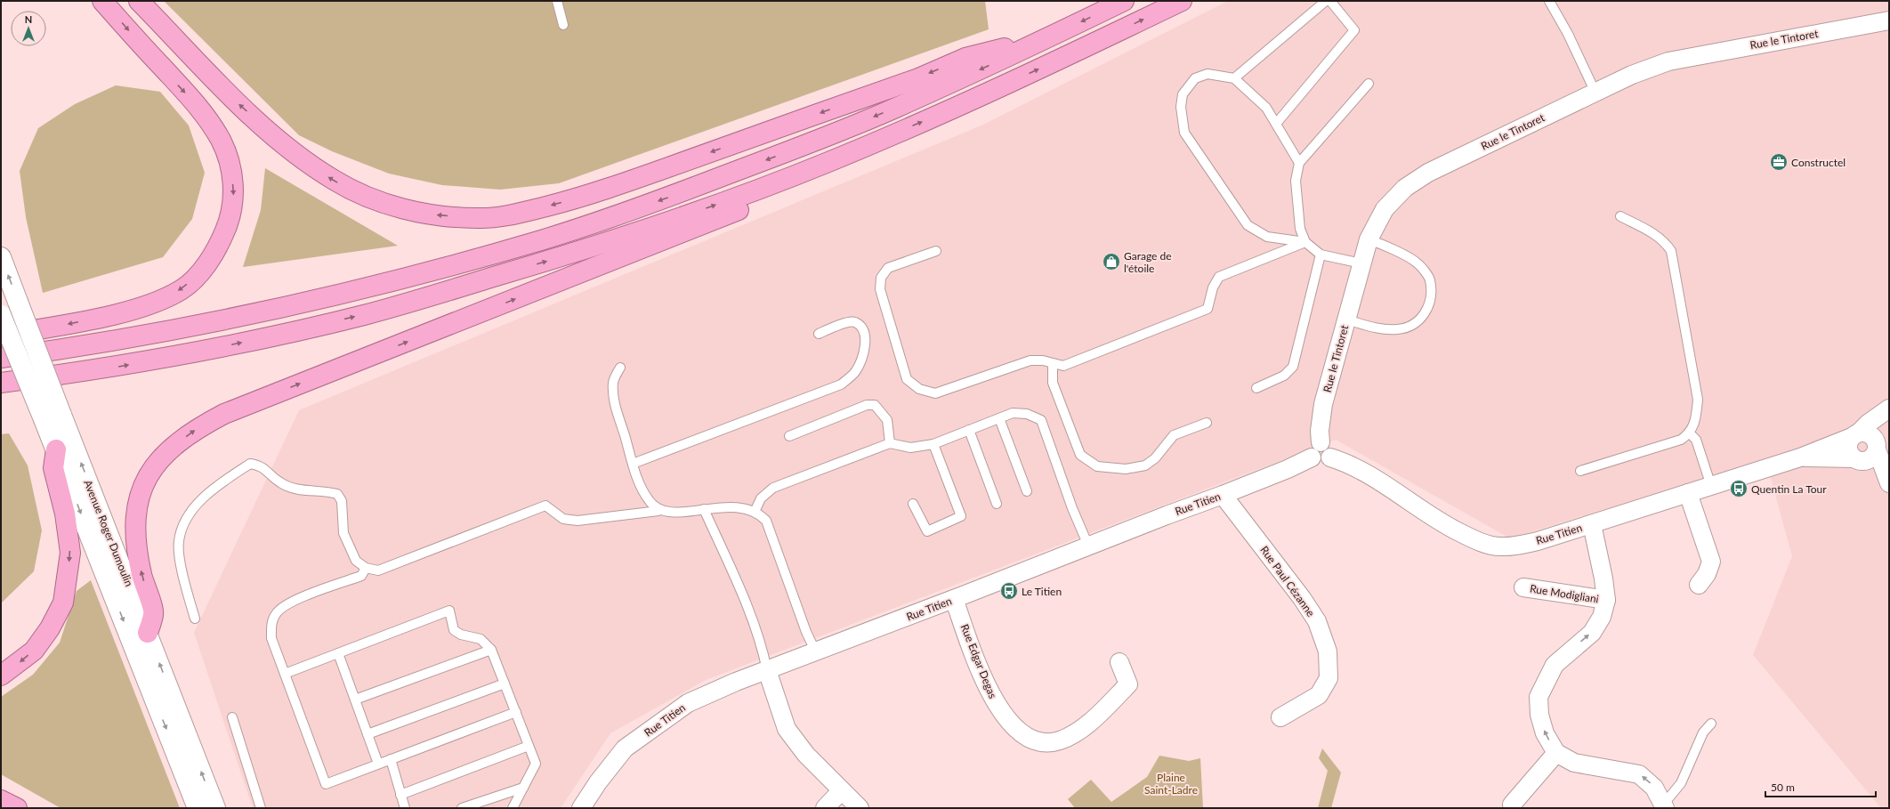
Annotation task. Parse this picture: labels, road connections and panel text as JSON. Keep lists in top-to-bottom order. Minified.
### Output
{"streets":{"main road":["Avenue Roger Dumoulin"],"street":["Rue le Tintoret","Rue Titien","Rue Paul Cézanne","Rue Modigliani","Rue Edgar Degas"]},"crossings":[["Rue le Tintoret","Rue Titien"],["Rue Titien","Rue Paul Cézanne"],["Rue Titien","Rue Modigliani"],["Rue Titien","Rue Edgar Degas"]],"one_way":["Rue Modigliani"],"parks":["Plaine Saint-Ladre"],"places":{"office":["Constructel"],"shop":["Garage de l'étoile"],"bus stop":["Quentin La Tour","Le Titien"]},"scale_bar":"50 m","north":"top"}
